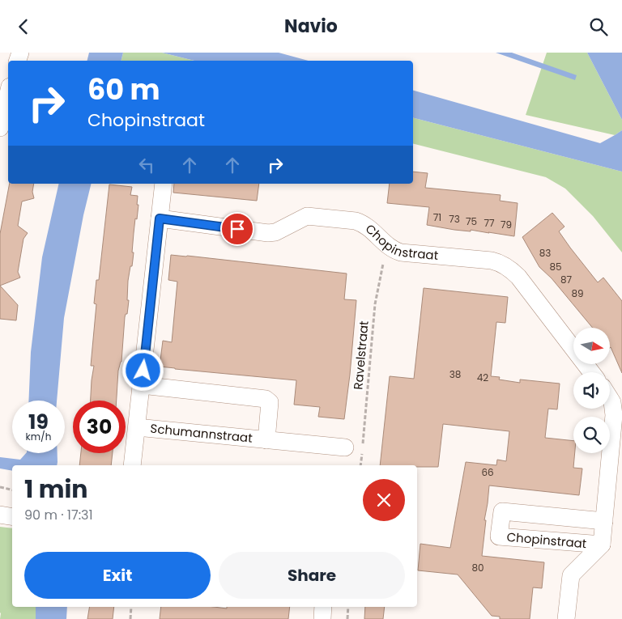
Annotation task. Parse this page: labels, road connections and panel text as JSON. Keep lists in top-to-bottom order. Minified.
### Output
{"streets":{"street":["Chopinstraat","Schumannstraat"],"path":["Ravelstraat"]},"crossings":[["Chopinstraat","Ravelstraat"]],"house_numbers":["71","73","75","77","79","83","85","87","89","38","42","66","80"],"north":"right","page":{"header":"Navio","turn":["60 m","Chopinstraat"],"speed":"19 km/h","limit":"30","heading":["1 min","90 m · 17:31"],"buttons":["Exit","Share"]}}
